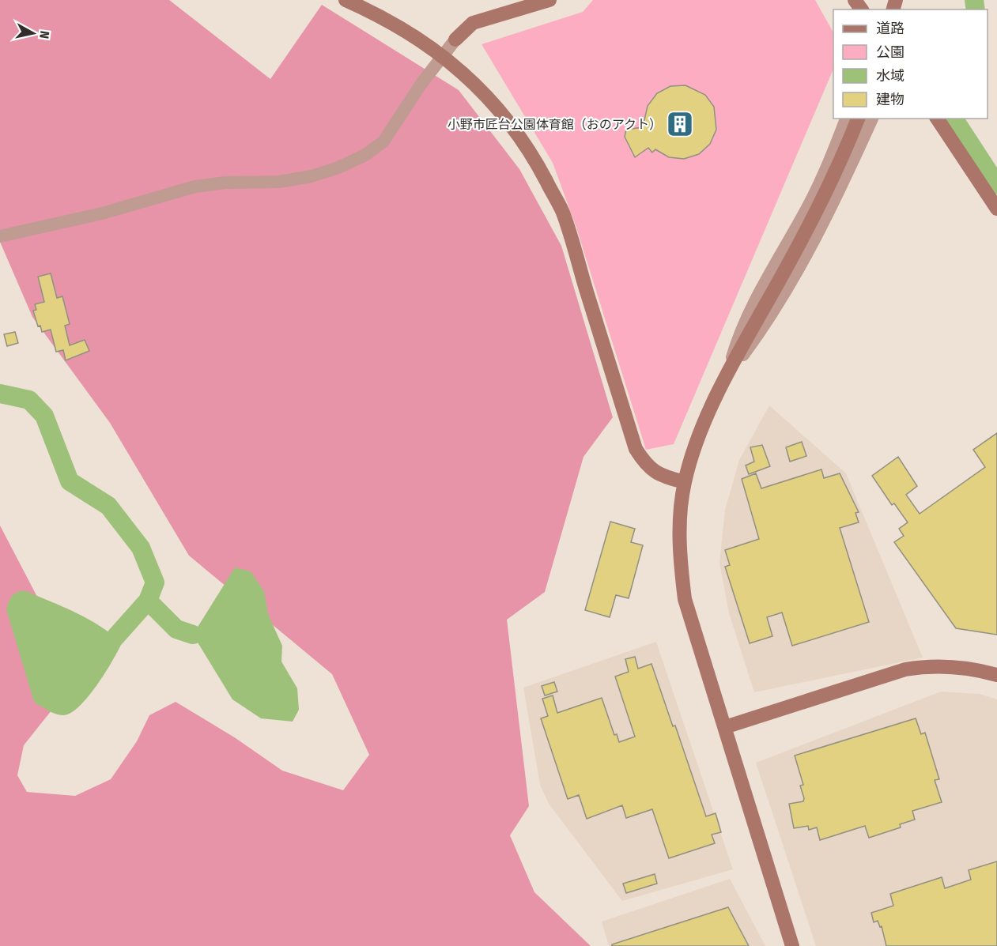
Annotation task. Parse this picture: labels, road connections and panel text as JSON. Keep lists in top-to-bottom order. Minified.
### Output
{"places":{"building":["小野市匠台公園体育館（おのアクト）"]},"legend":["道路","公園","水域","建物"],"north":"right"}
